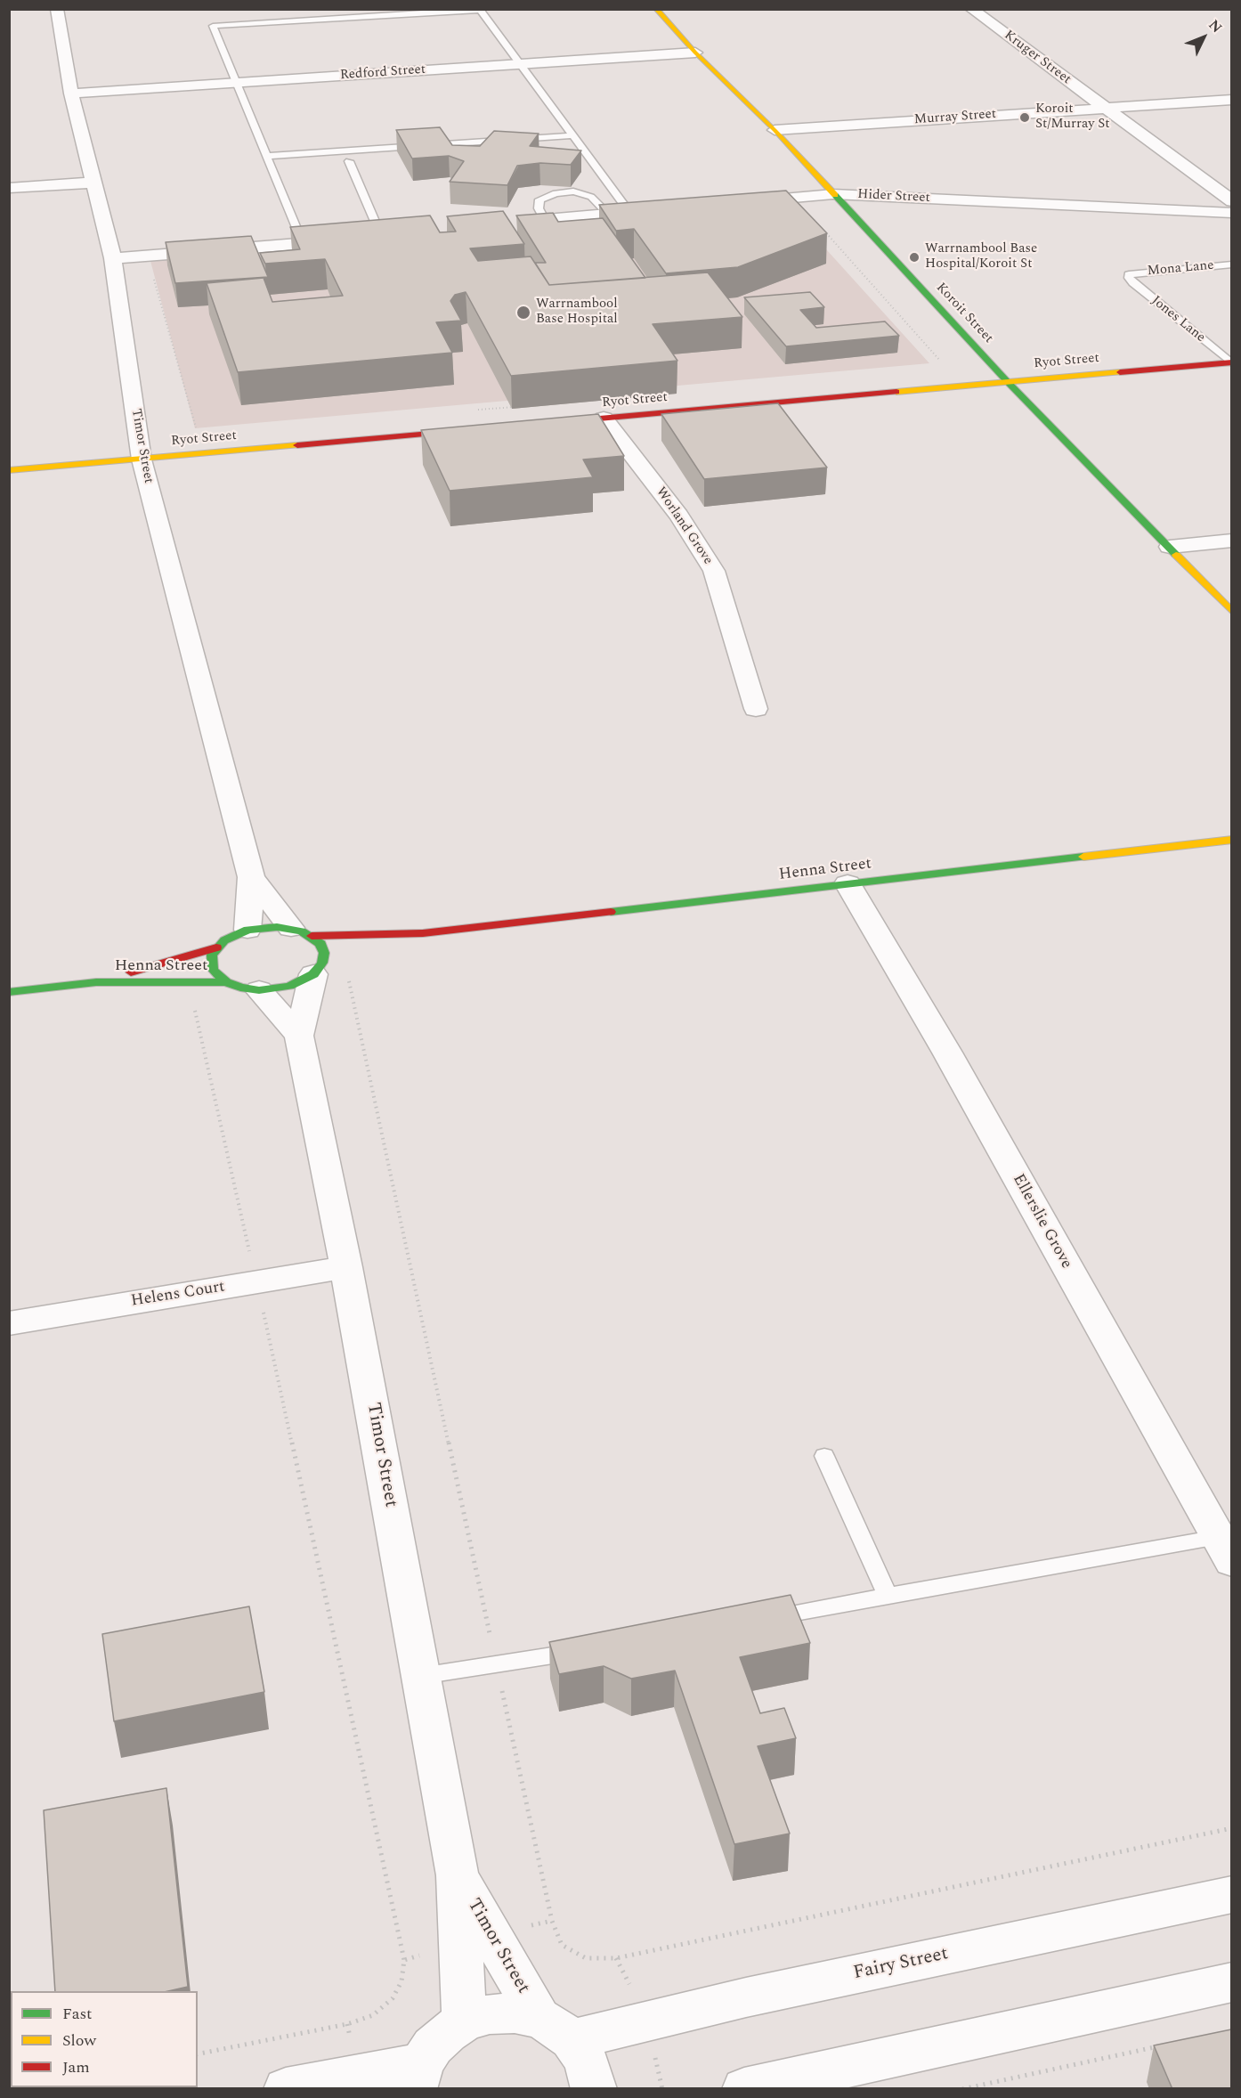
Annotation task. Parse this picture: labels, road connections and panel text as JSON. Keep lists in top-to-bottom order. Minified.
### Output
{"streets":{"street":["Kruger Street","Redford Street","Murray Street","Hider Street","Koroit Street","Ryot Street","Timor Street","Worland Grove","Henna Street","Ellerslie Grove","Helens Court","Fairy Street"],"lane":["Mona Lane","Jones Lane"]},"crossings":[["Kruger Street","Murray Street"],["Redford Street","Koroit Street"],["Redford Street","Timor Street"],["Murray Street","Koroit Street"],["Hider Street","Koroit Street"],["Mona Lane","Jones Lane"],["Koroit Street","Ryot Street"],["Jones Lane","Ryot Street"],["Ryot Street","Timor Street"],["Ryot Street","Worland Grove"],["Timor Street","Henna Street"],["Timor Street","Helens Court"],["Timor Street","Fairy Street"],["Henna Street","Ellerslie Grove"]],"places":["Koroit St/Murray St","Warrnambool Base Hospital/Koroit St","Warrnambool Base Hospital"],"legend":["Fast","Slow","Jam"],"north":"top right"}
